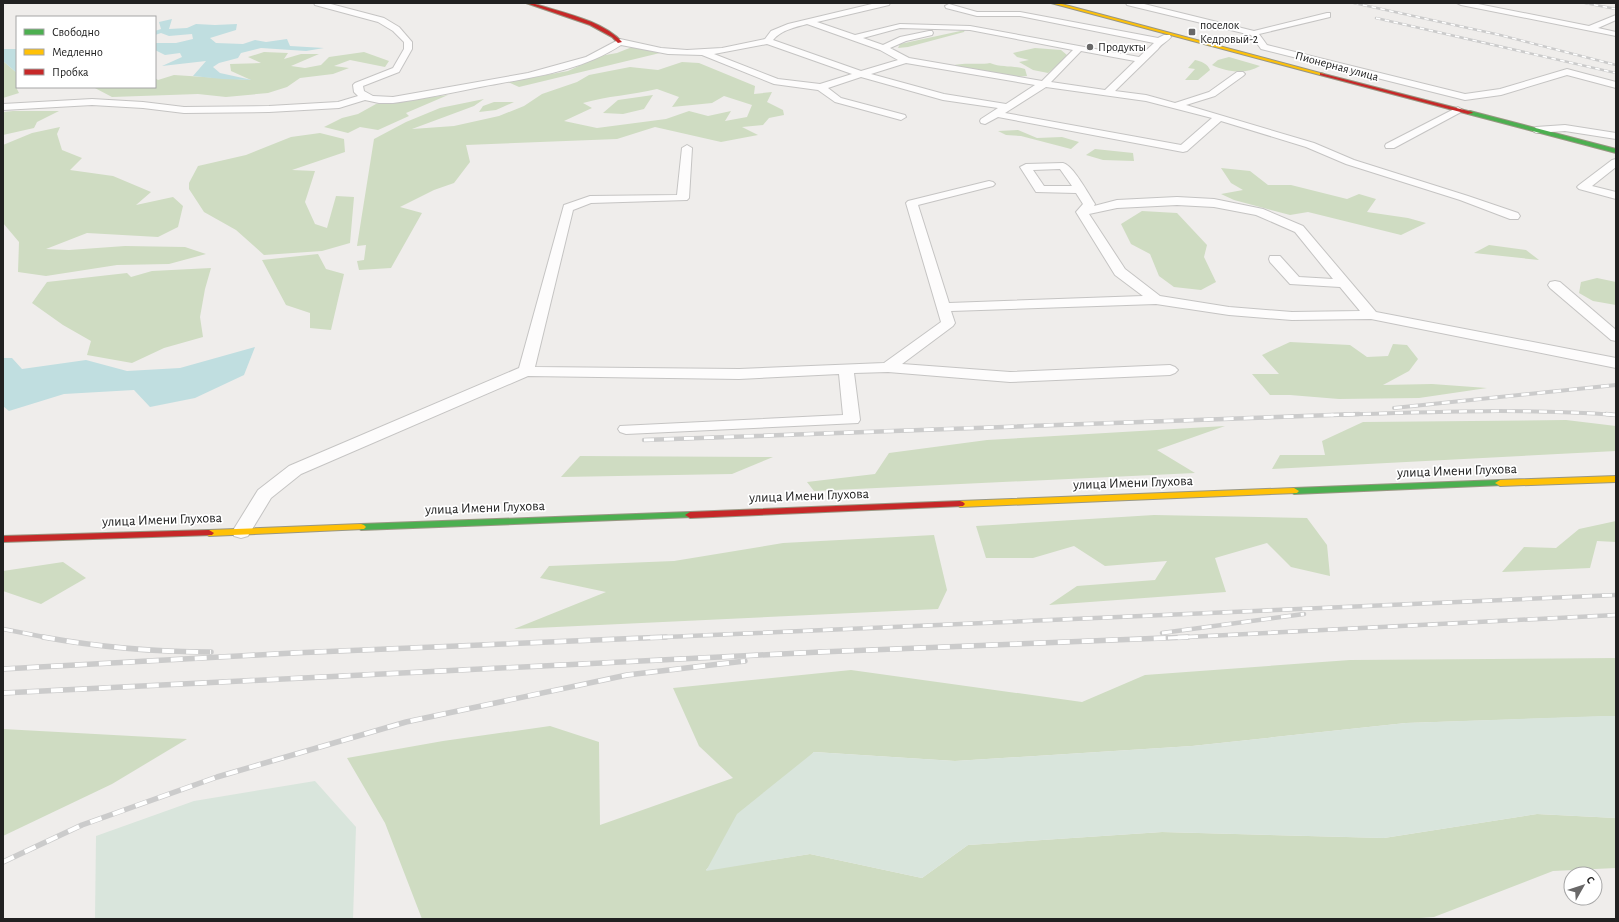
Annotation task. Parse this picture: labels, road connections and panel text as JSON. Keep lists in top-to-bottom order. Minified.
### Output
{"streets":{"street":["Пионерная улица","улица Имени Глухова"]},"places":{"transit":["поселок Кедровый-2"],"other":["Продукты"]},"legend":["Свободно","Медленно","Пробка"],"north":"top right"}
